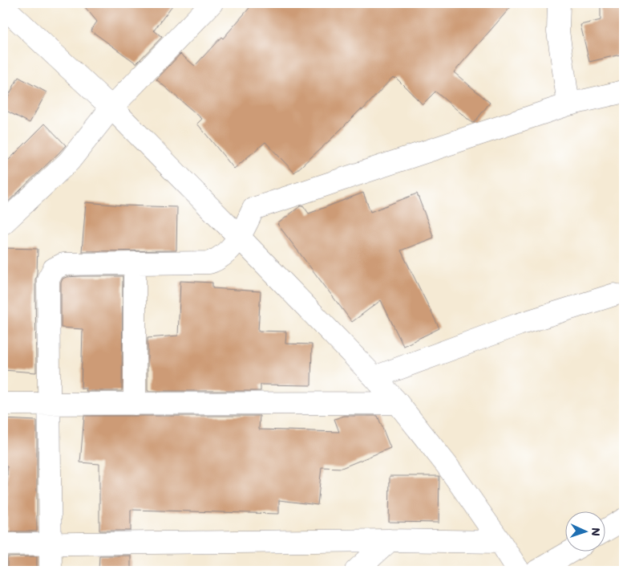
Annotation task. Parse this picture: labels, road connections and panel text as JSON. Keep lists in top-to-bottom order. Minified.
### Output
{"north":"right"}
